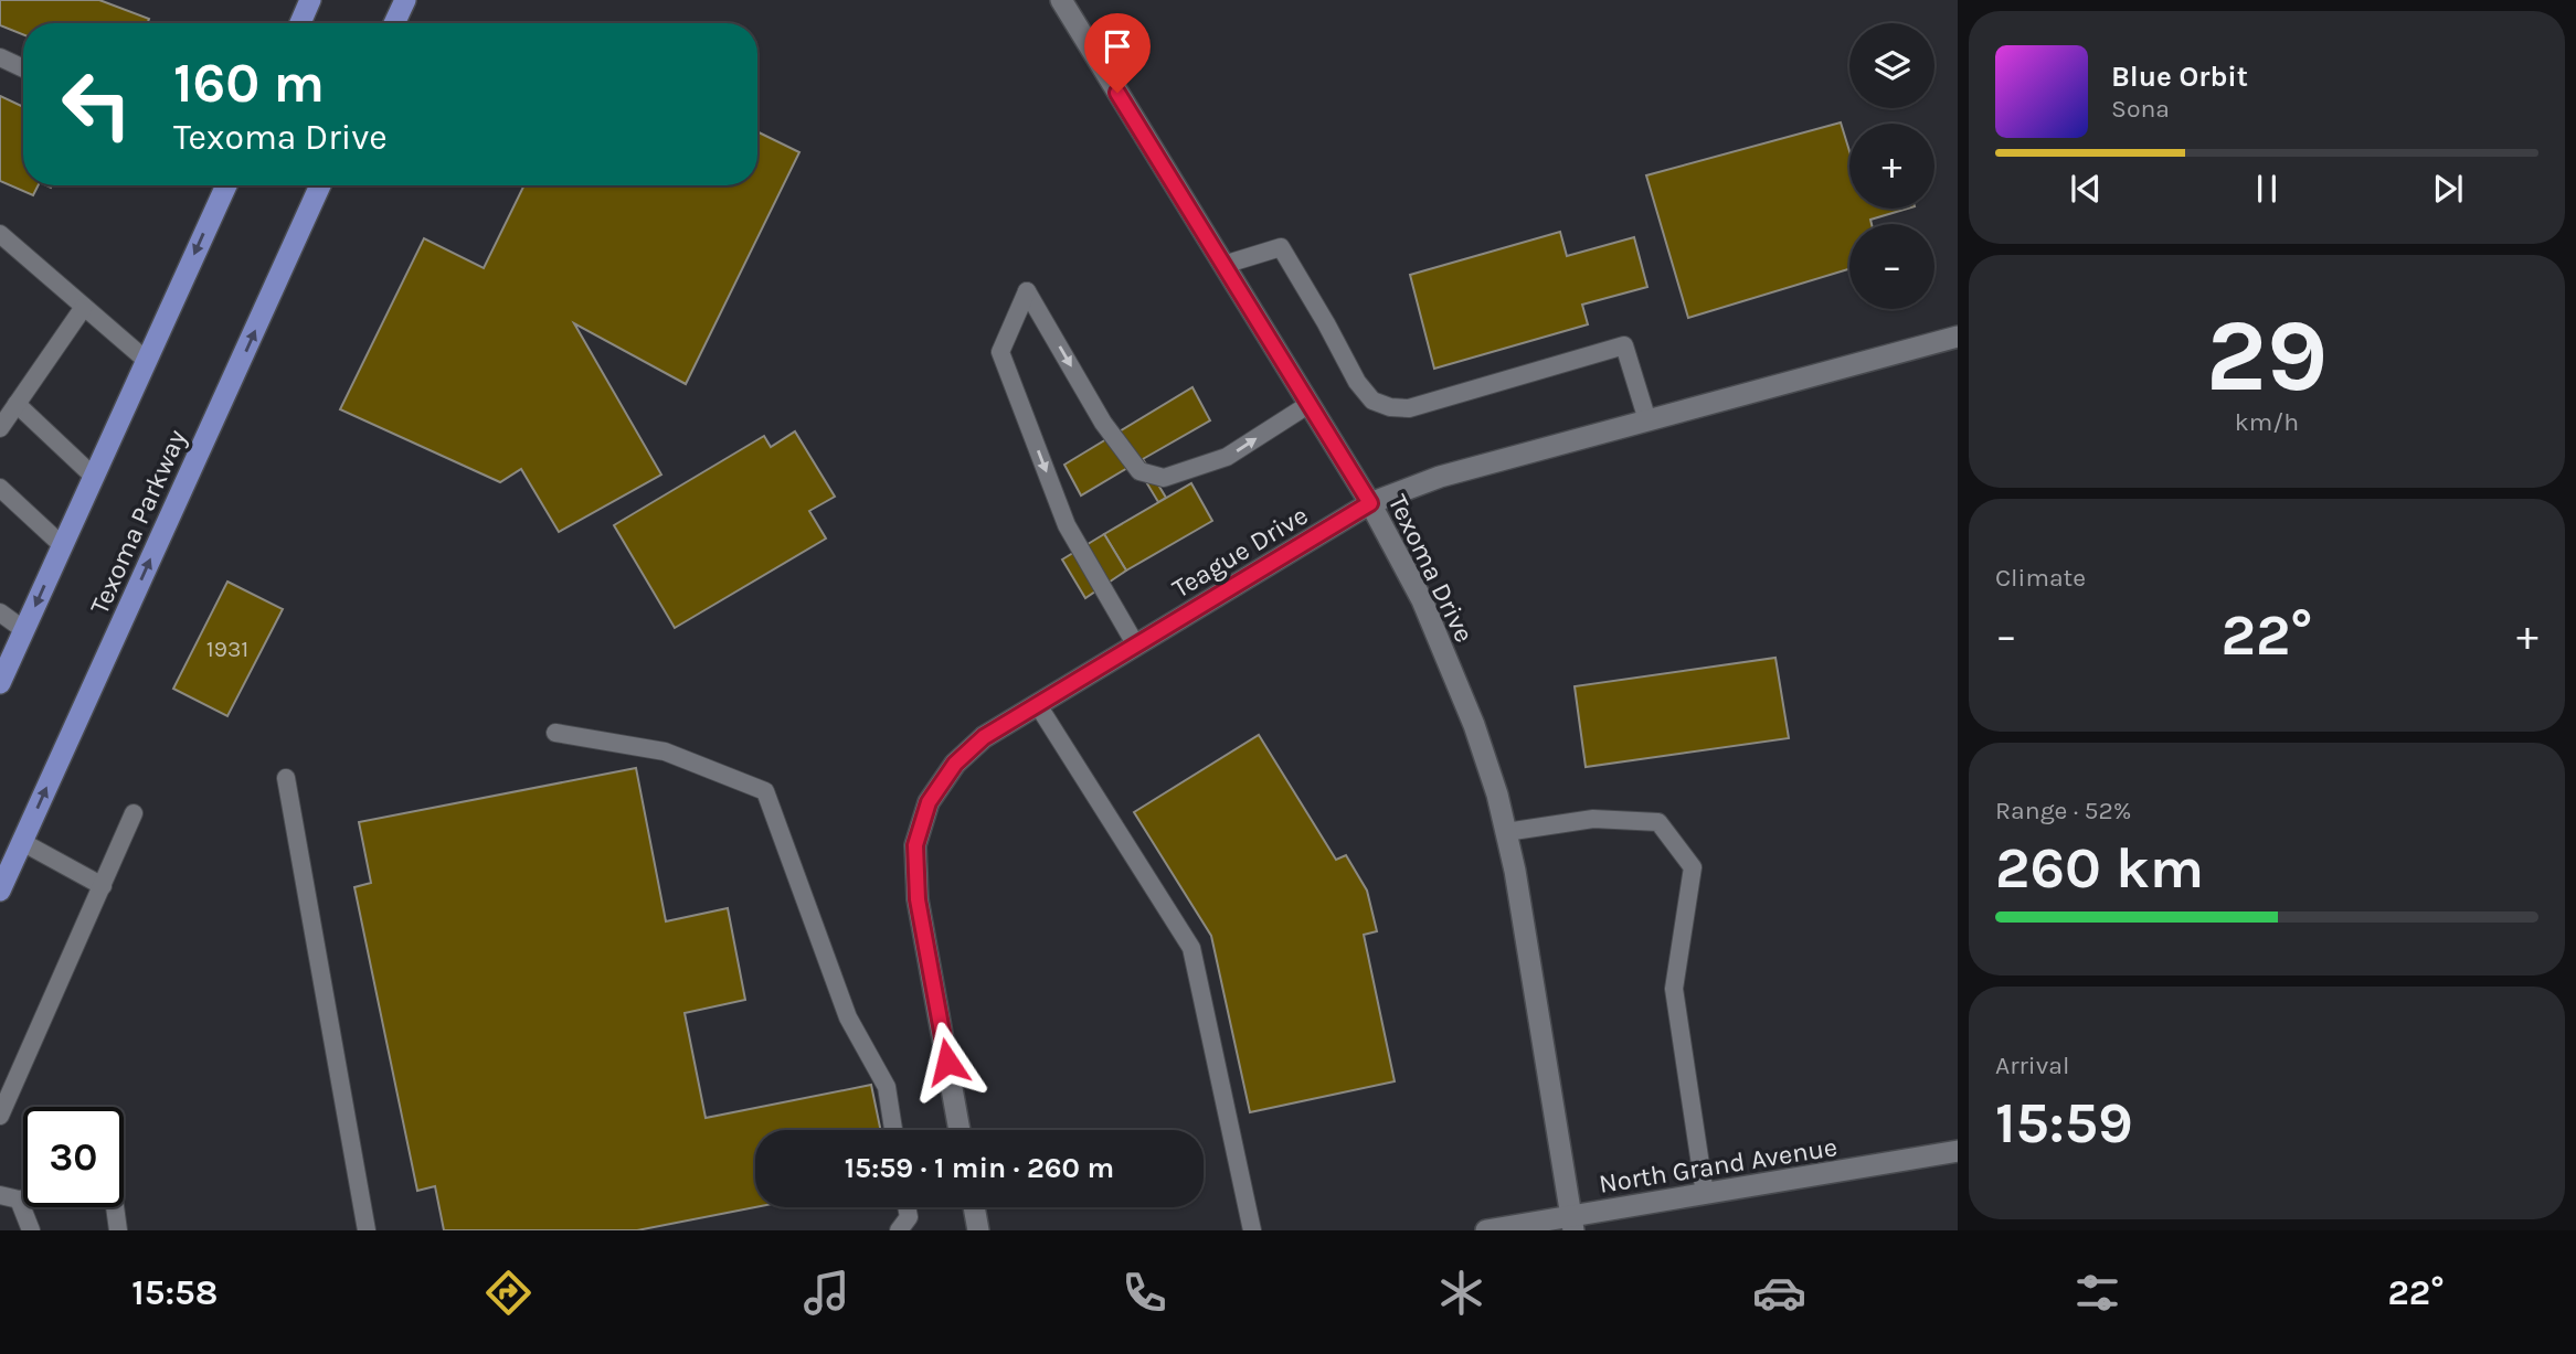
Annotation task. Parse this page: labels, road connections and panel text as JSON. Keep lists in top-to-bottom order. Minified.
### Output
{"streets":{"main road":["Texoma Parkway"],"street":["Teague Drive","Texoma Drive","North Grand Avenue"]},"crossings":[["Teague Drive","Texoma Drive"],["Texoma Drive","North Grand Avenue"]],"house_numbers":["1931"],"page":{"map_buttons":["+","−"],"turn":["160 m","Texoma Drive"],"song":["Blue Orbit","Sona"],"tile":[["29","km/h"],"Climate",["Range · 52%","260 km"],["Arrival","15:59"]],"heat":["−","22°","+"],"limit":"30","trip":"15:59 · 1 min · 260 m","tabs":["15:58","22°"]}}
